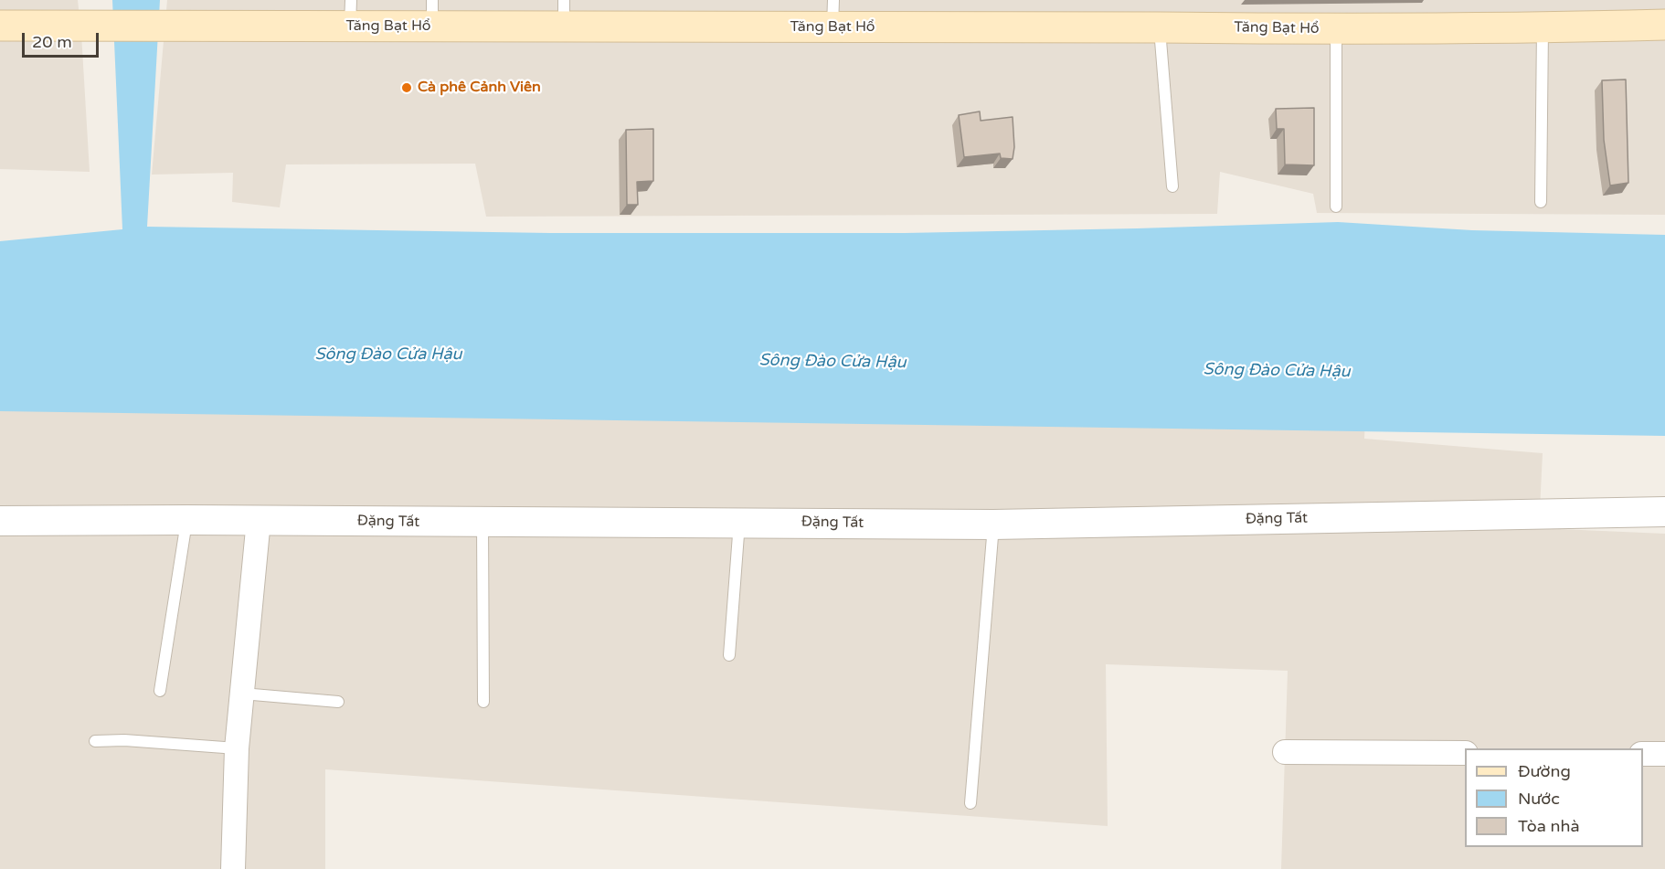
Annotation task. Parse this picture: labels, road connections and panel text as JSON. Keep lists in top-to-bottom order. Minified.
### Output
{"streets":{"main road":["Tăng Bạt Hổ"],"street":["Đặng Tất"]},"water":["Sông Đào Cửa Hậu"],"places":["Cà phê Cảnh Viên"],"legend":["Đường","Nước","Tòa nhà"],"scale_bar":"20 m"}
